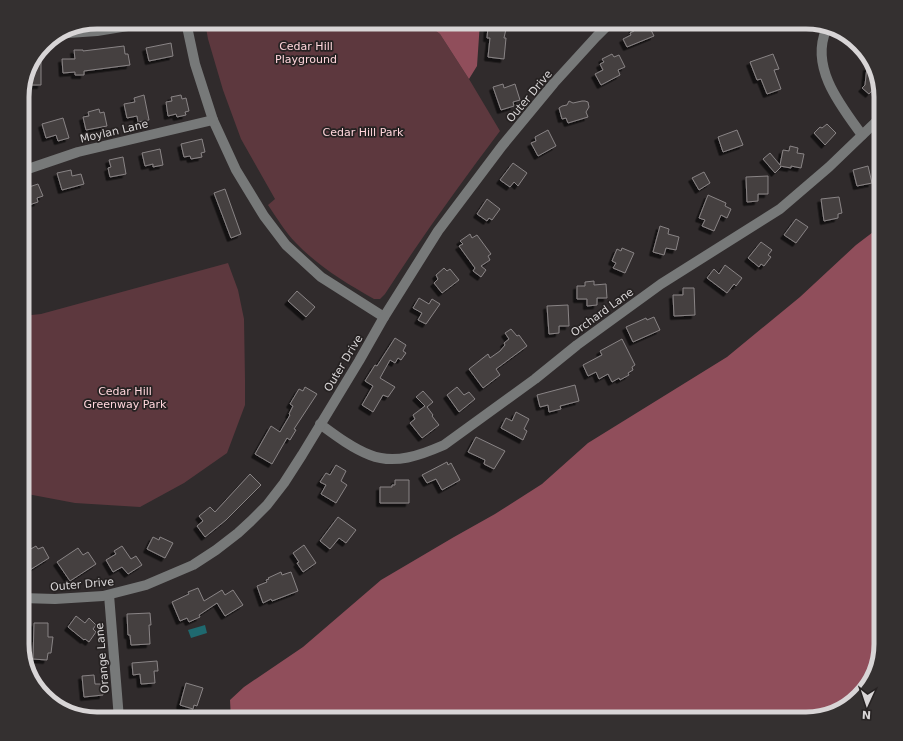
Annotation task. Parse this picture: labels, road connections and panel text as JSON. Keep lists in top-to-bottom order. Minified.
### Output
{"streets":{"street":["Outer Drive","Moylan Lane","Orchard Lane","Orange Lane"]},"crossings":[["Outer Drive","Orchard Lane"],["Outer Drive","Orange Lane"]],"parks":["Cedar Hill Playground","Cedar Hill Park","Cedar Hill Greenway Park"],"north":"bottom"}
